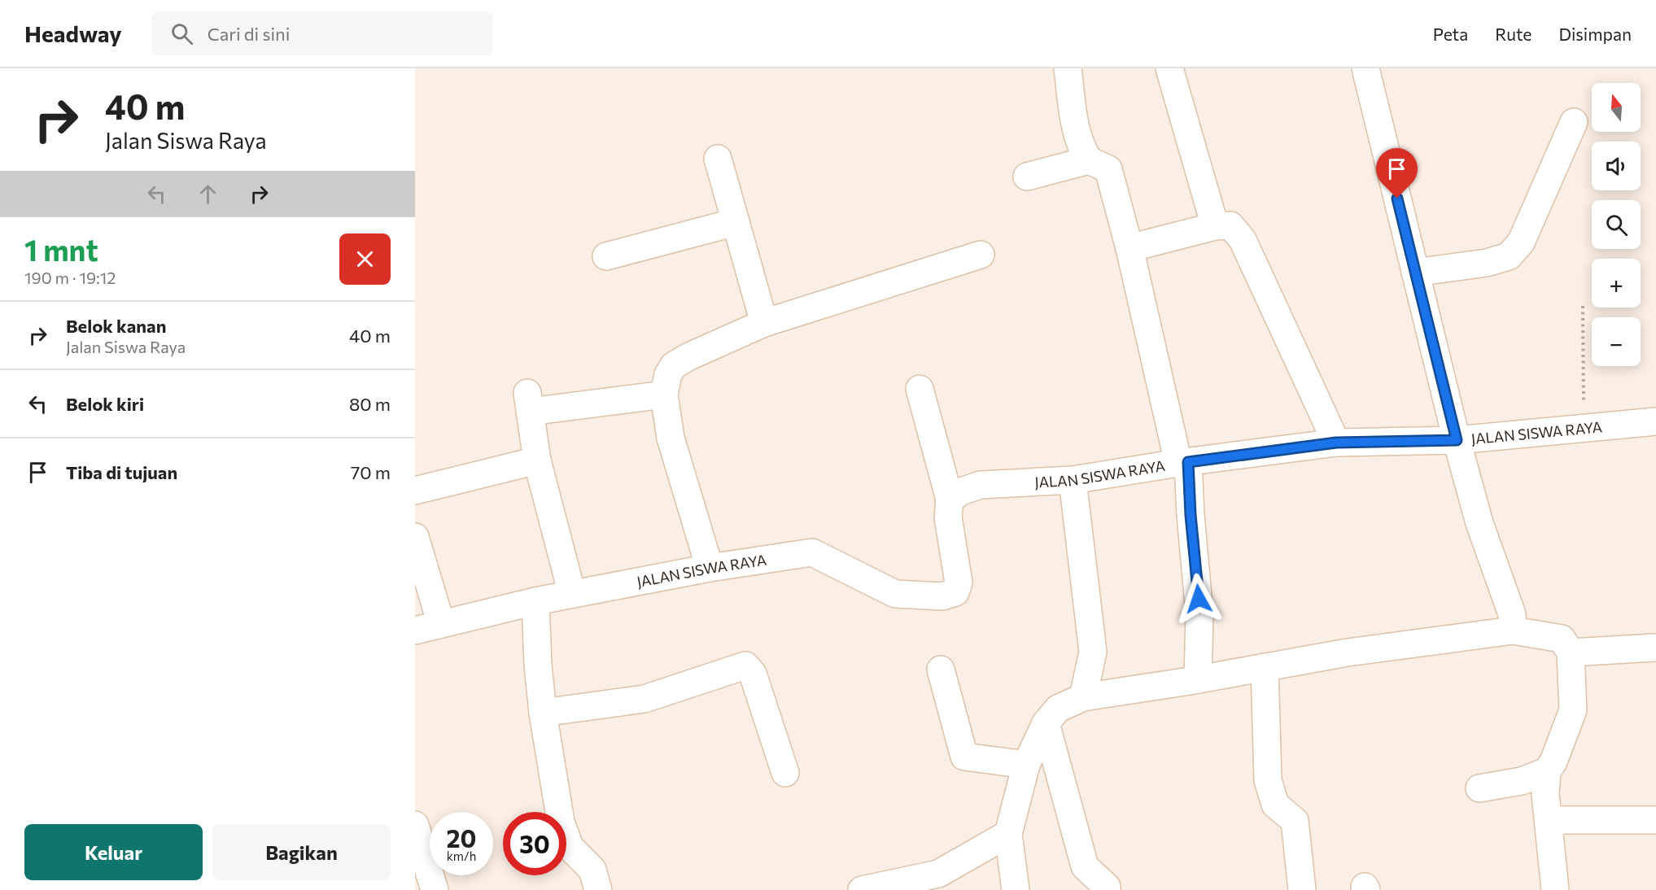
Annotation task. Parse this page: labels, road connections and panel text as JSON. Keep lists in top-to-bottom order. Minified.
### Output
{"streets":{"street":["JALAN SISWA RAYA"]},"north":"top","page":{"header":"Headway","search":"Cari di sini","nav":["Peta","Rute","Disimpan"],"turn":["40 m","Jalan Siswa Raya"],"map_buttons":["+","−"],"heading":["1 mnt","190 m · 19:12"],"list":[{"name":"Belok kanan","note":"Jalan Siswa Raya","value":"40 m"},{"name":"Belok kiri","value":"80 m"},{"name":"Tiba di tujuan","value":"70 m"}],"speed":"20 km/h","limit":"30","buttons":["Keluar","Bagikan"]}}
